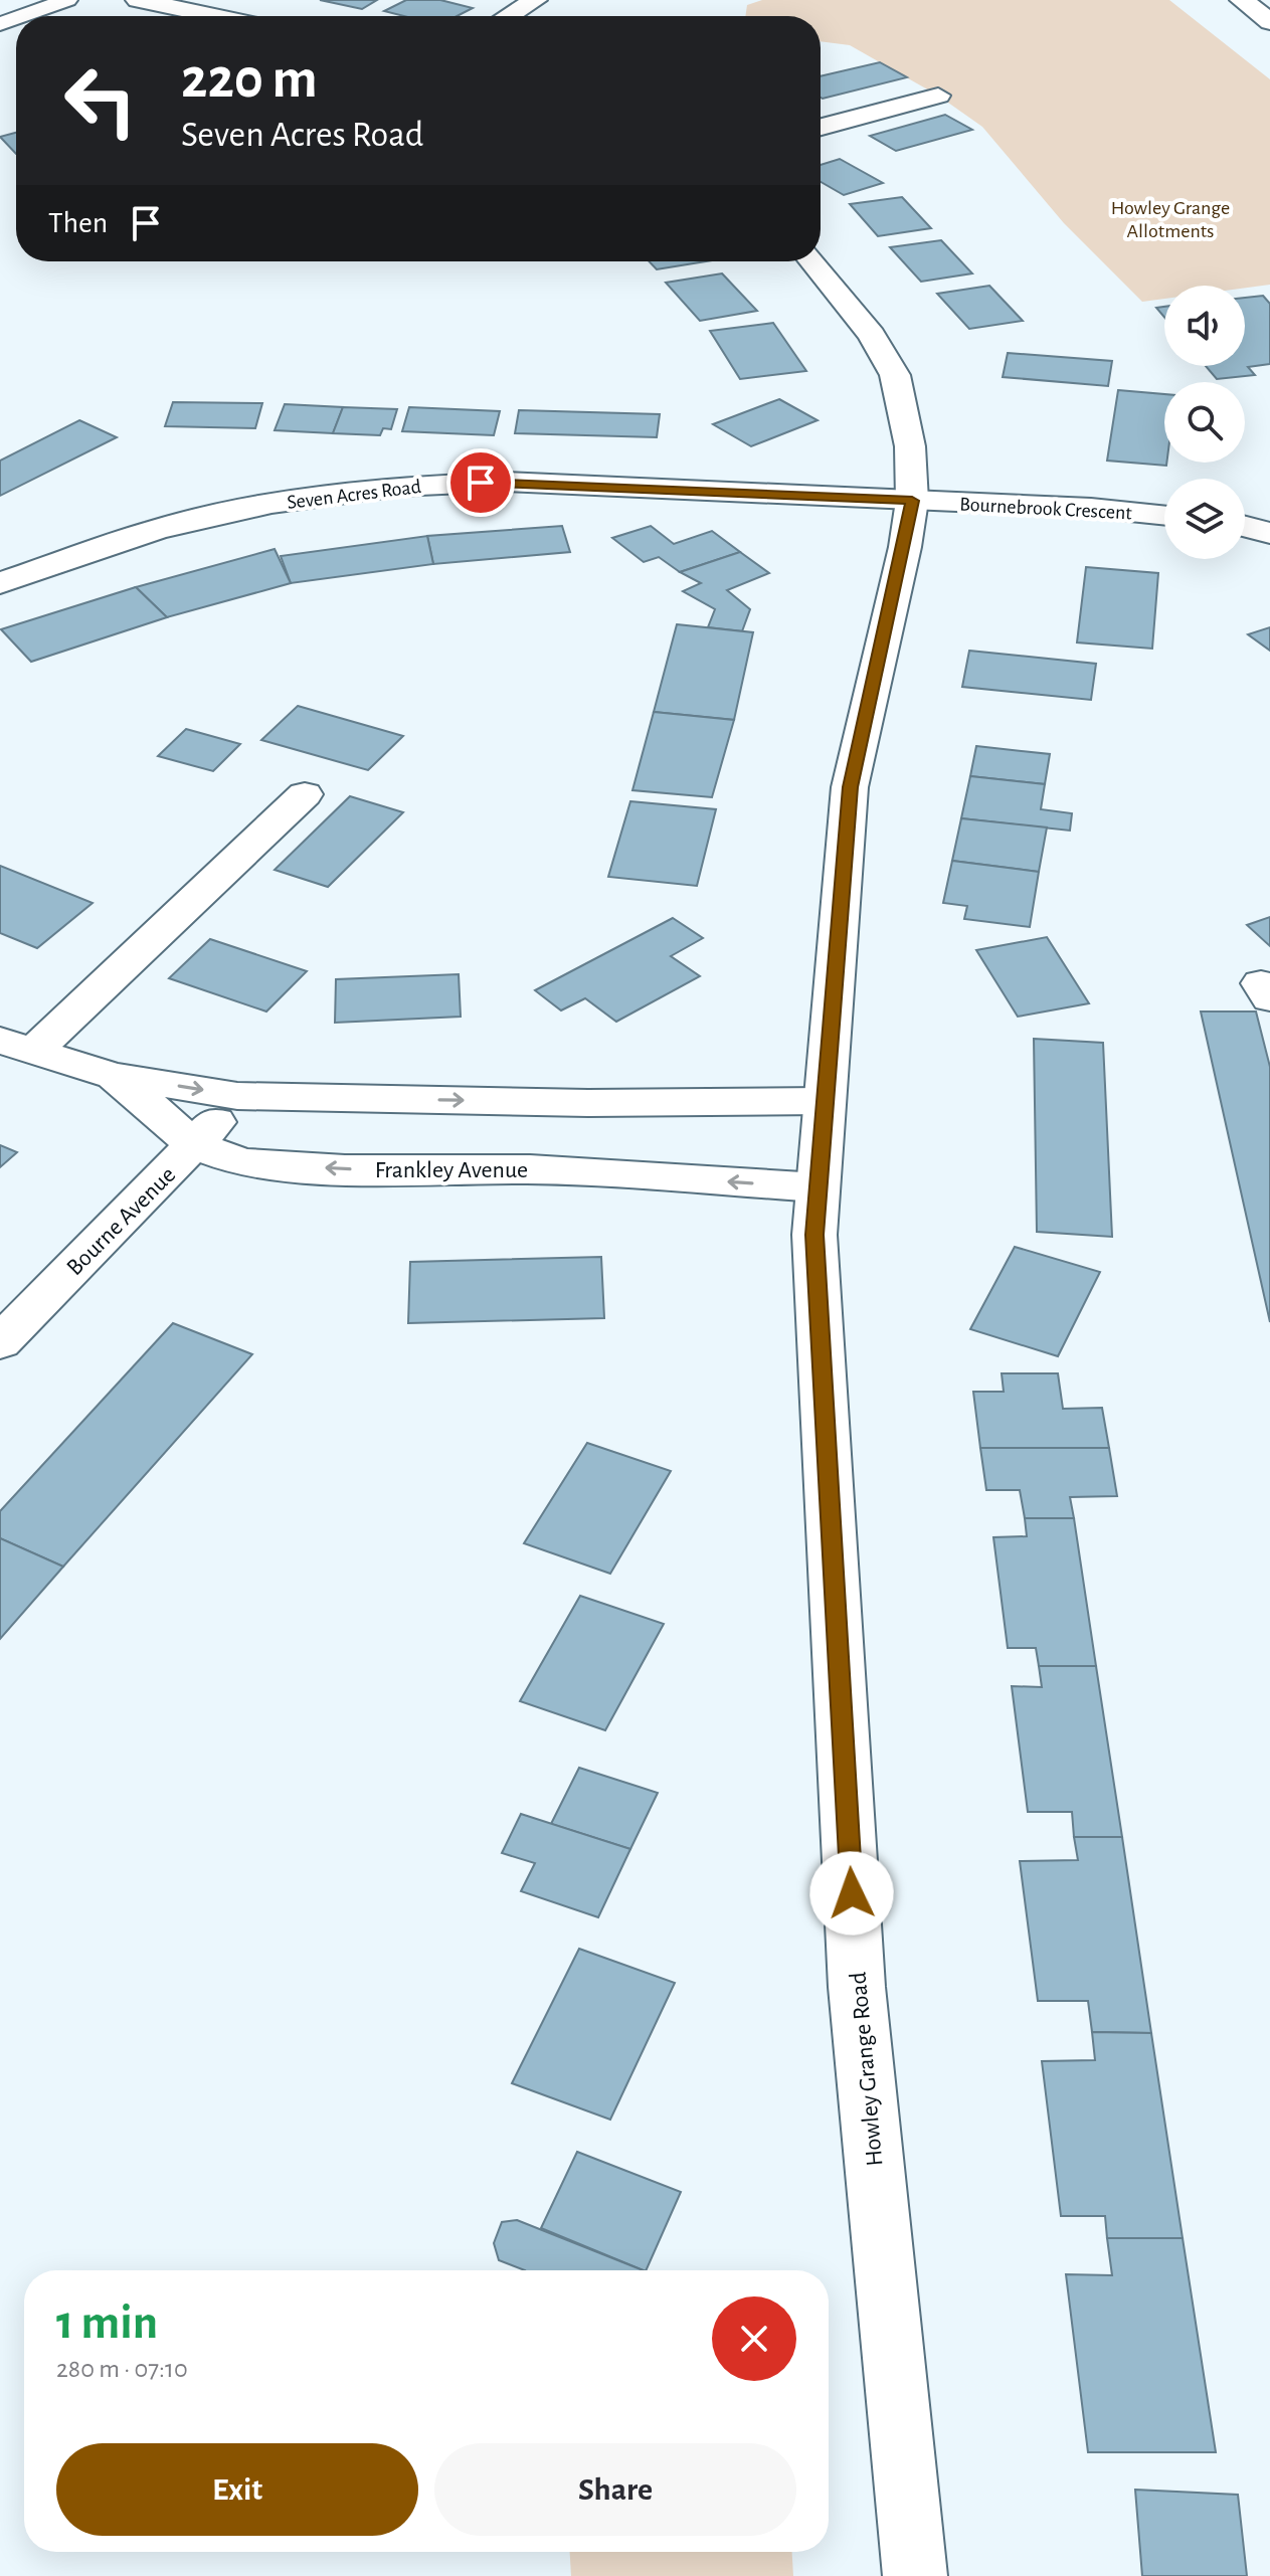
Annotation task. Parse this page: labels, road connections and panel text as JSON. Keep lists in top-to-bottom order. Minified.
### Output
{"streets":{"main road":["Seven Acres Road","Bournebrook Crescent","Frankley Avenue","Bourne Avenue","Howley Grange Road"]},"crossings":[["Seven Acres Road","Bournebrook Crescent"],["Seven Acres Road","Howley Grange Road"],["Bournebrook Crescent","Howley Grange Road"],["Frankley Avenue","Bourne Avenue"],["Frankley Avenue","Howley Grange Road"]],"parks":["Howley Grange Allotments"],"page":{"turn":["220 m","Seven Acres Road"],"then":"Then","heading":["1 min","280 m · 07:10"],"buttons":["Exit","Share"]}}
